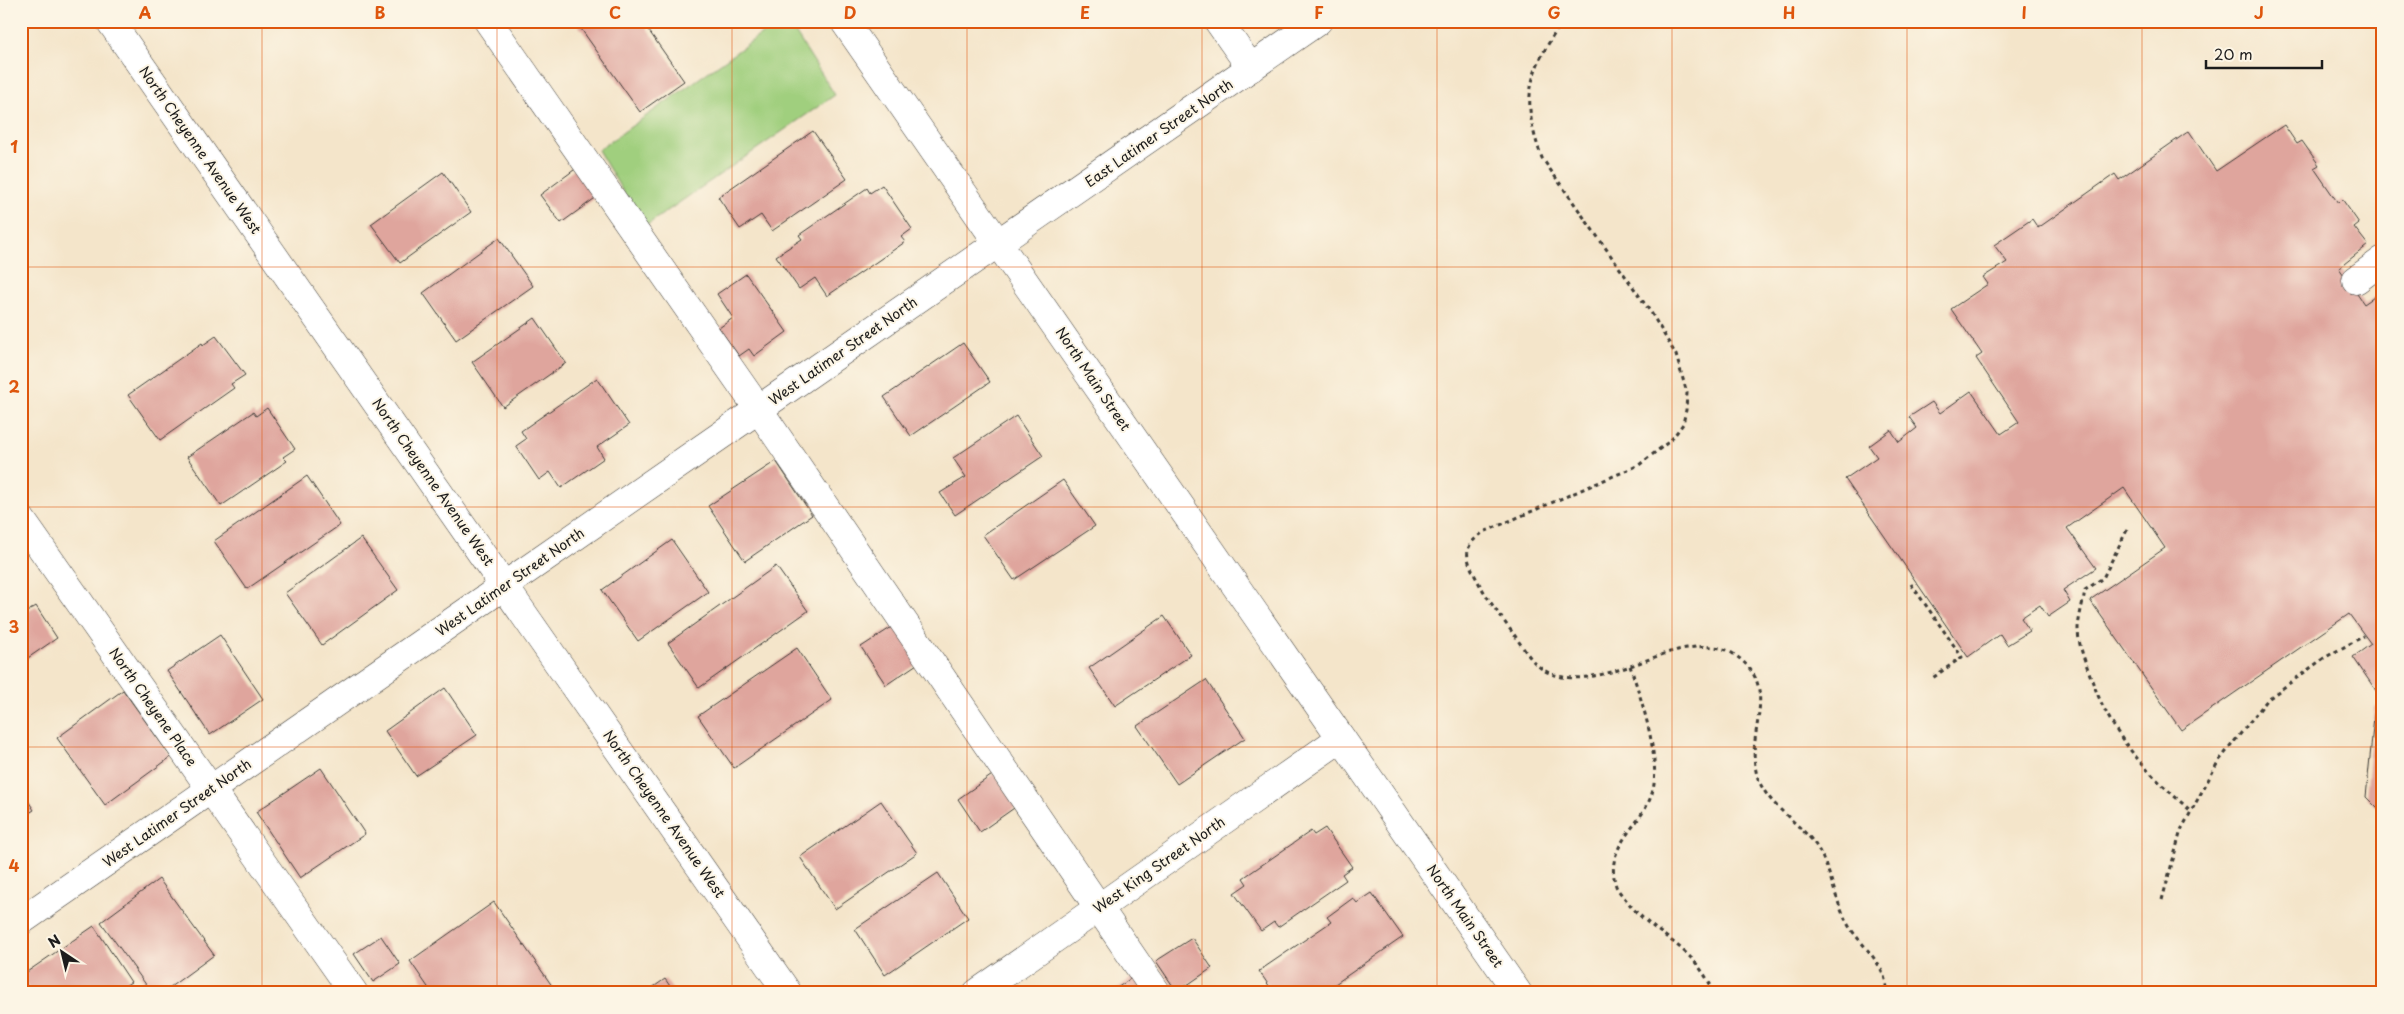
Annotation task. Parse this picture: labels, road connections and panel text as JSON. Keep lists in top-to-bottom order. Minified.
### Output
{"streets":{"street":["East Latimer Street North","North Cheyenne Avenue West","West Latimer Street North","North Main Street","North Cheyene Place","West King Street North"]},"crossings":[["East Latimer Street North","West Latimer Street North"],["East Latimer Street North","North Main Street"],["North Cheyenne Avenue West","West Latimer Street North"],["West Latimer Street North","North Main Street"],["West Latimer Street North","North Cheyene Place"],["North Main Street","West King Street North"]],"scale_bar":"20 m","north":"top left","grid":{"columns":["A","B","C","D","E","F","G","H","I","J"],"rows":["1","2","3","4"]}}
